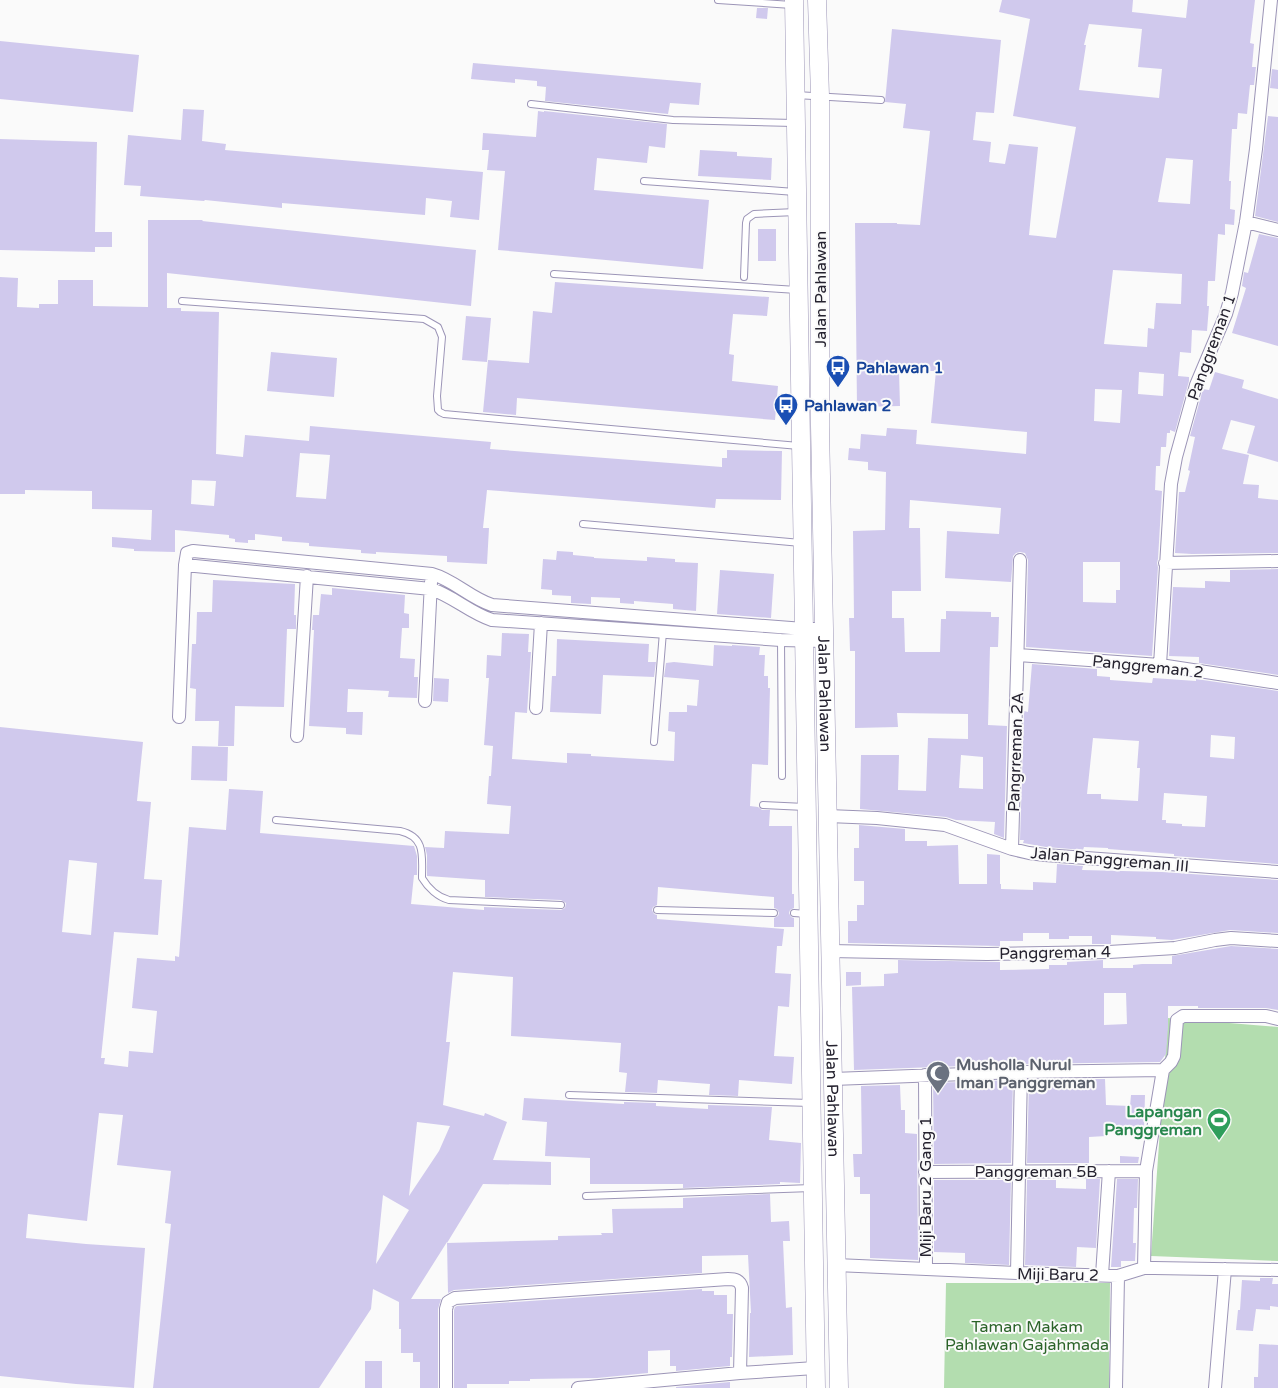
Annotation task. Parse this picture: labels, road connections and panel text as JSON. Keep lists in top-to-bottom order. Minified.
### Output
{"streets":{"main road":["Jalan Pahlawan"],"street":["Panggreman 1","Panggreman 2","Pangrreman 2A","Jalan Panggreman III","Panggreman 4","Panggreman 5B","Miji Baru 2 Gang 1","Miji Baru 2"]},"crossings":[["Jalan Pahlawan","Jalan Panggreman III"],["Jalan Pahlawan","Panggreman 4"],["Jalan Pahlawan","Miji Baru 2"],["Panggreman 1","Panggreman 2"],["Panggreman 2","Pangrreman 2A"],["Pangrreman 2A","Jalan Panggreman III"],["Panggreman 5B","Miji Baru 2 Gang 1"],["Miji Baru 2 Gang 1","Miji Baru 2"]],"parks":["Taman Makam Pahlawan Gajahmada"],"places":{"bus stop":["Pahlawan 1","Pahlawan 2"],"mosque":["Musholla Nurul Iman Panggreman"],"sports":["Lapangan Panggreman"]}}
